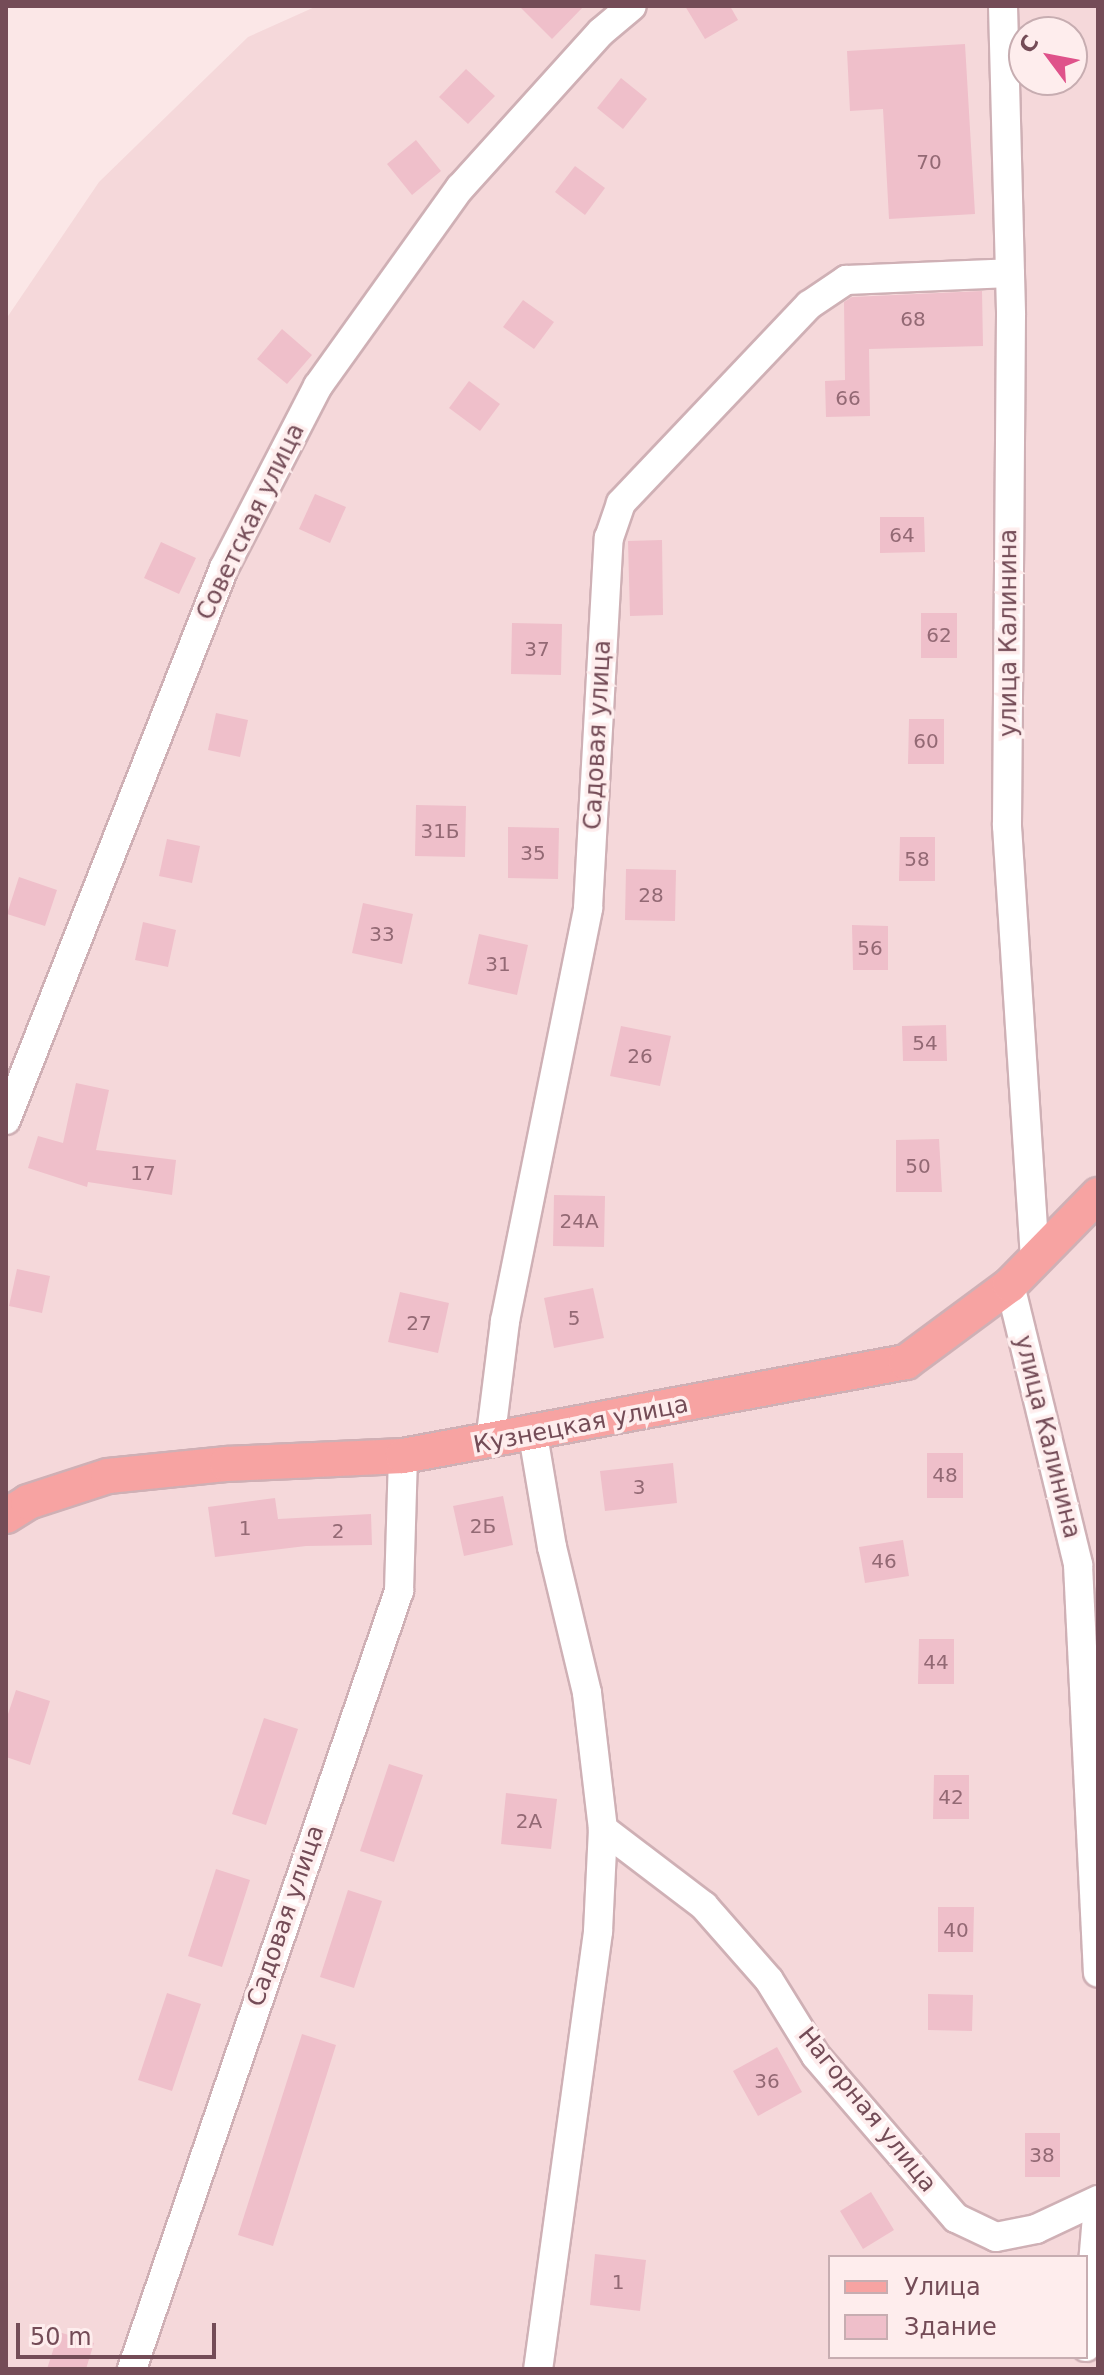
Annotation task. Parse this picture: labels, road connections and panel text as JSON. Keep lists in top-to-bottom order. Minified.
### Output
{"streets":{"main road":["Кузнецкая улица"],"street":["Советская улица","улица Калинина","Садовая улица","Нагорная улица"]},"crossings":[["улица Калинина","Садовая улица"],["улица Калинина","Кузнецкая улица"],["Садовая улица","Кузнецкая улица"]],"house_numbers":["70","68","66","64","62","37","60","31Б","35","58","28","33","56","31","54","26","50","17","24А","5","27","48","3","2Б","1","2","46","44","42","2А","40","36","38","1"],"legend":["Улица","Здание"],"scale_bar":"50 m","north":"top left"}
